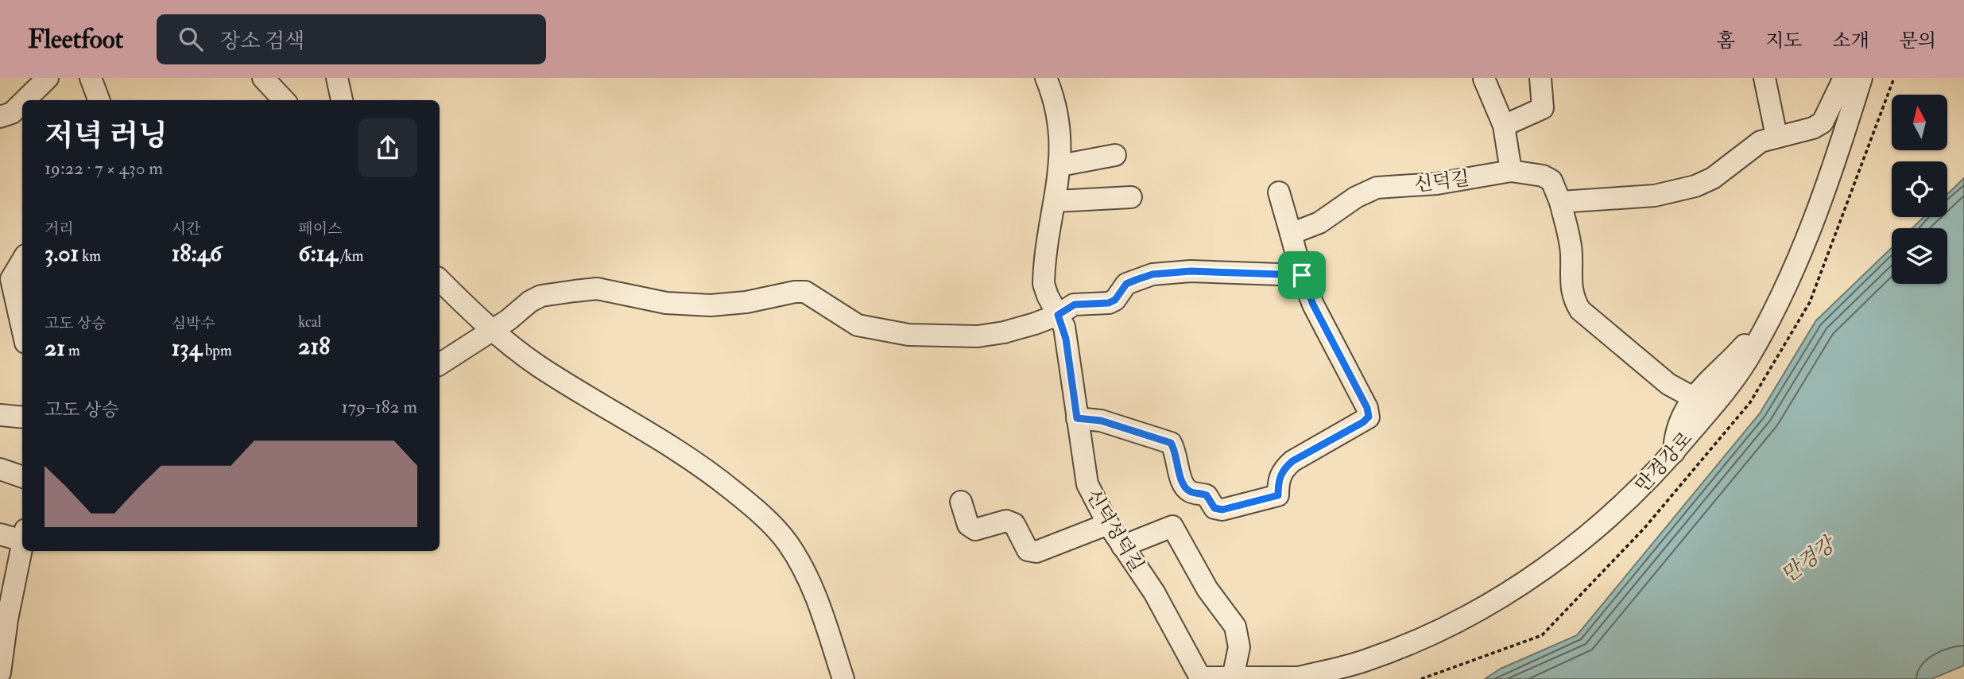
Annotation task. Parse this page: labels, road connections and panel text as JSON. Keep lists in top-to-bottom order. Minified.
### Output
{"streets":{"street":["신덕길","만경강로","신덕성덕길"]},"crossings":[["만경강로","신덕성덕길"]],"water":["만경강"],"north":"top","page":{"header":"Fleetfoot","search":"장소 검색","nav":["홈","지도","소개","문의"],"heading":["저녁 러닝","19:22 · 7 × 430 m"],"stats":[["거리","3.01 km"],["시간","18:46"],["페이스","6:14 /km"],["고도 상승","21 m"],["심박수","134 bpm"],["kcal","218"]],"chart":["고도 상승","179–182 m"]}}
